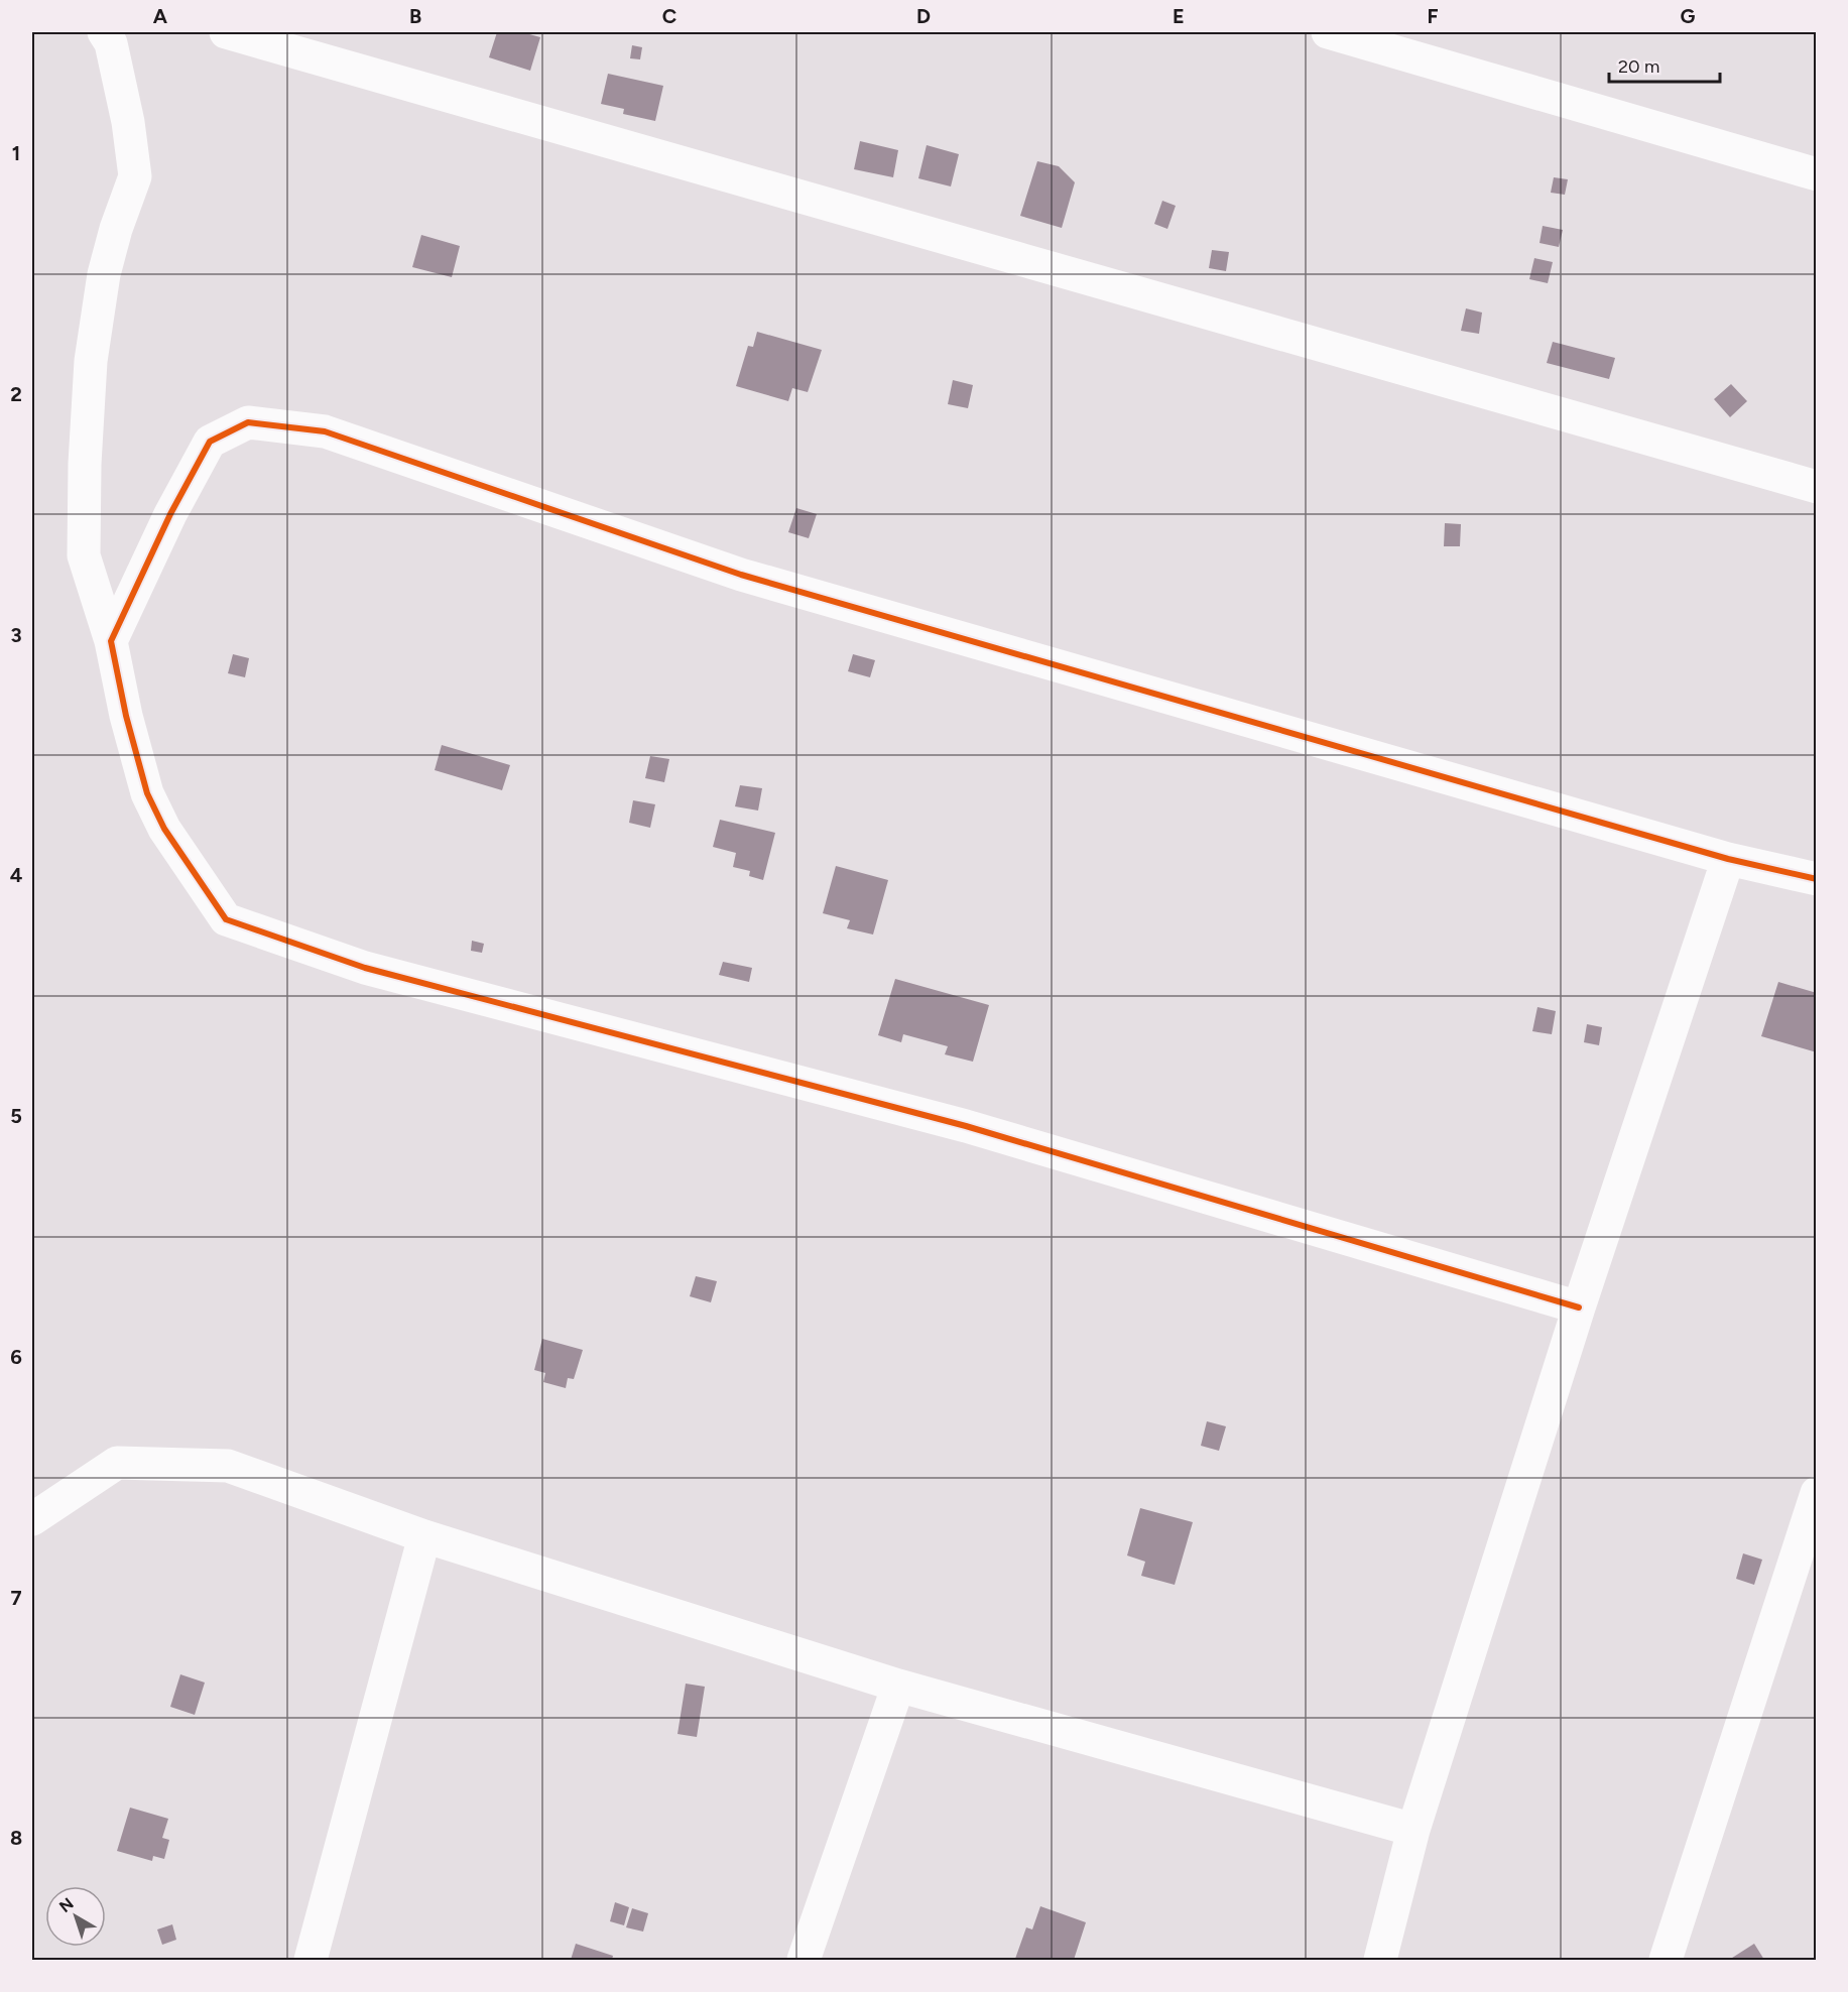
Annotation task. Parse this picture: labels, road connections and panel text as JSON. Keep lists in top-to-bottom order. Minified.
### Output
{"scale_bar":"20 m","north":"top left","grid":{"columns":["A","B","C","D","E","F","G"],"rows":["1","2","3","4","5","6","7","8"]}}
